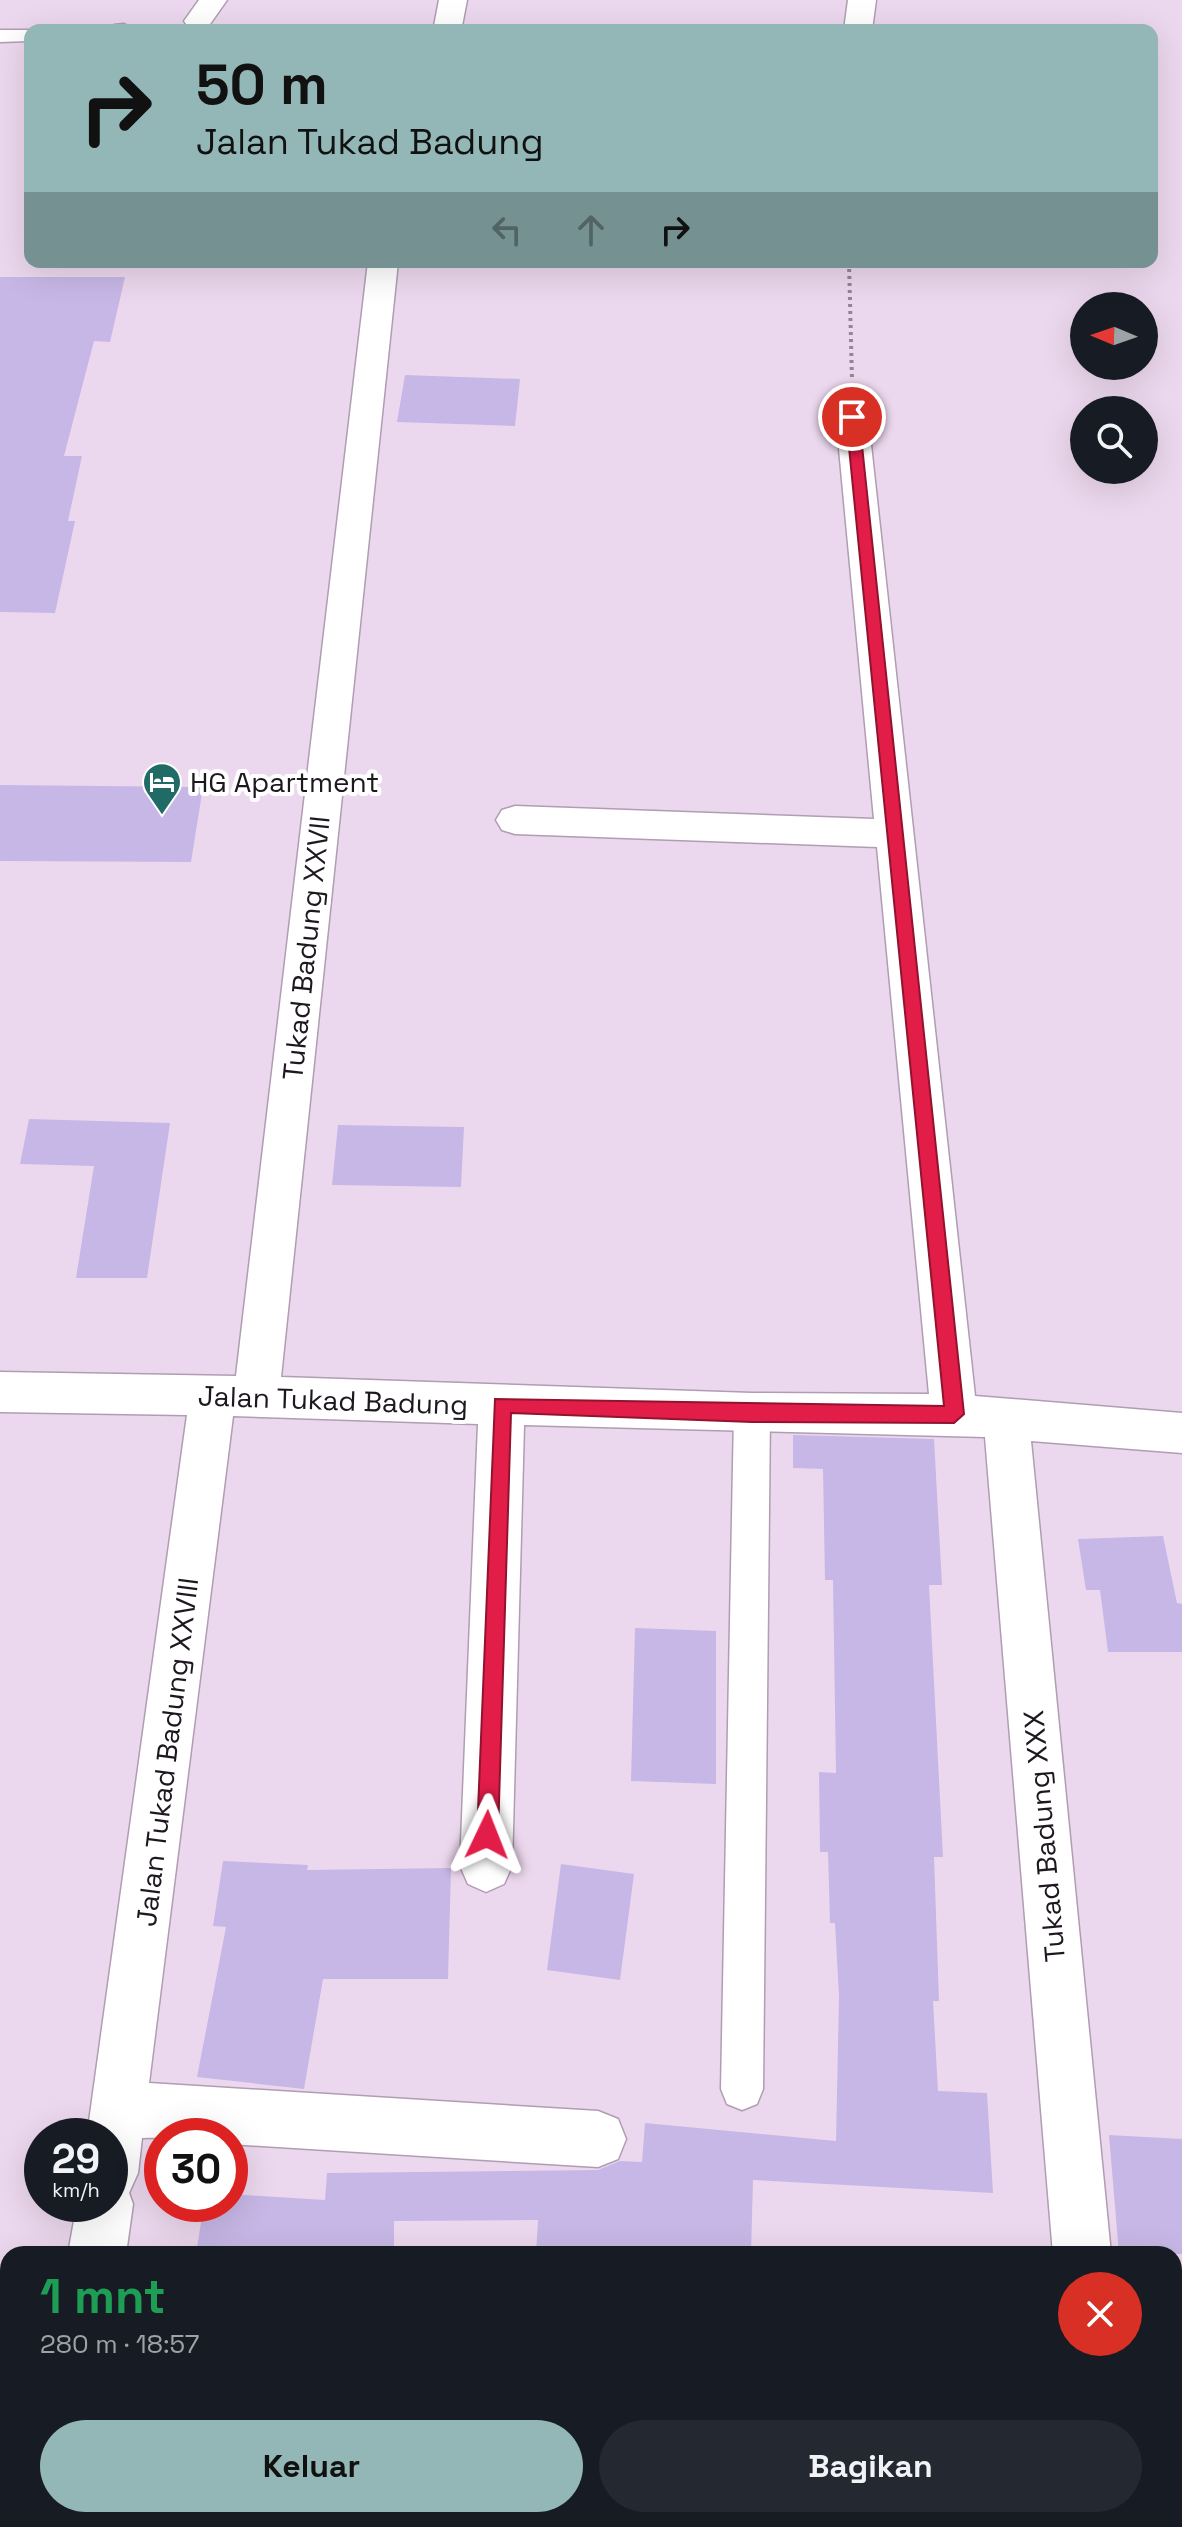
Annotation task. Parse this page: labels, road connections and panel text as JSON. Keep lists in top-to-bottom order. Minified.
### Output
{"streets":{"street":["Tukad Badung XXVII","Jalan Tukad Badung","Jalan Tukad Badung XXVIII","Tukad Badung XXX"]},"crossings":[["Tukad Badung XXVII","Jalan Tukad Badung"],["Tukad Badung XXVII","Jalan Tukad Badung XXVIII"],["Jalan Tukad Badung","Jalan Tukad Badung XXVIII"],["Jalan Tukad Badung","Tukad Badung XXX"]],"places":{"hotel":["HG Apartment"]},"north":"left","page":{"turn":["50 m","Jalan Tukad Badung"],"speed":"29 km/h","limit":"30","heading":["1 mnt","280 m · 18:57"],"buttons":["Keluar","Bagikan"]}}
